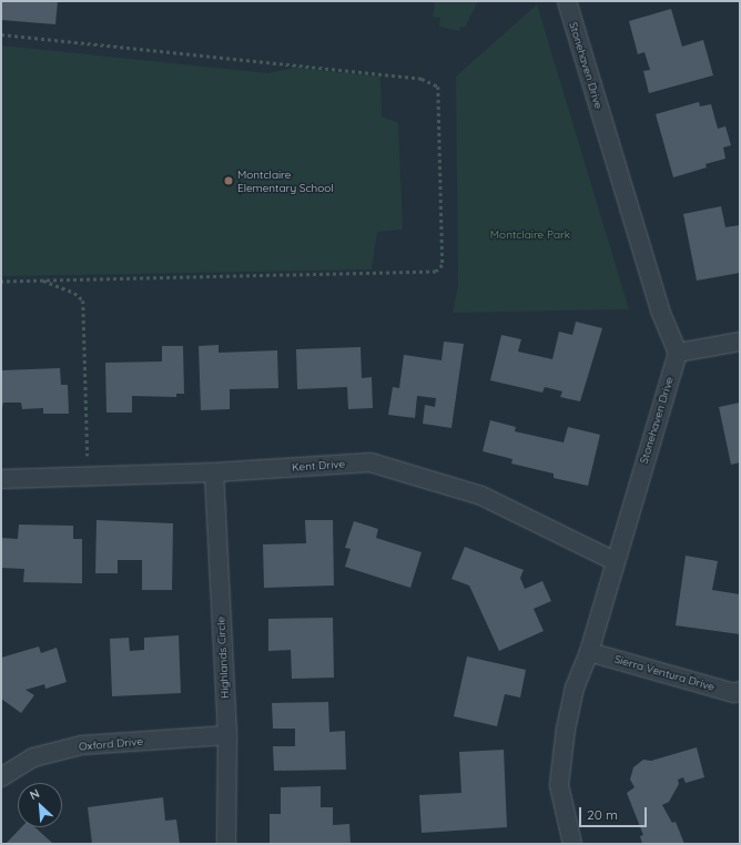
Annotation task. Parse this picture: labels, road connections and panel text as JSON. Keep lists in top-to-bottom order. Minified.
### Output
{"streets":{"street":["Stonehaven Drive","Kent Drive","Highlands Circle","Sierra Ventura Drive","Oxford Drive"]},"crossings":[["Stonehaven Drive","Kent Drive"],["Stonehaven Drive","Sierra Ventura Drive"],["Kent Drive","Highlands Circle"],["Highlands Circle","Oxford Drive"]],"parks":["Montclaire Park"],"places":["Montclaire Elementary School"],"scale_bar":"20 m","north":"top left"}
